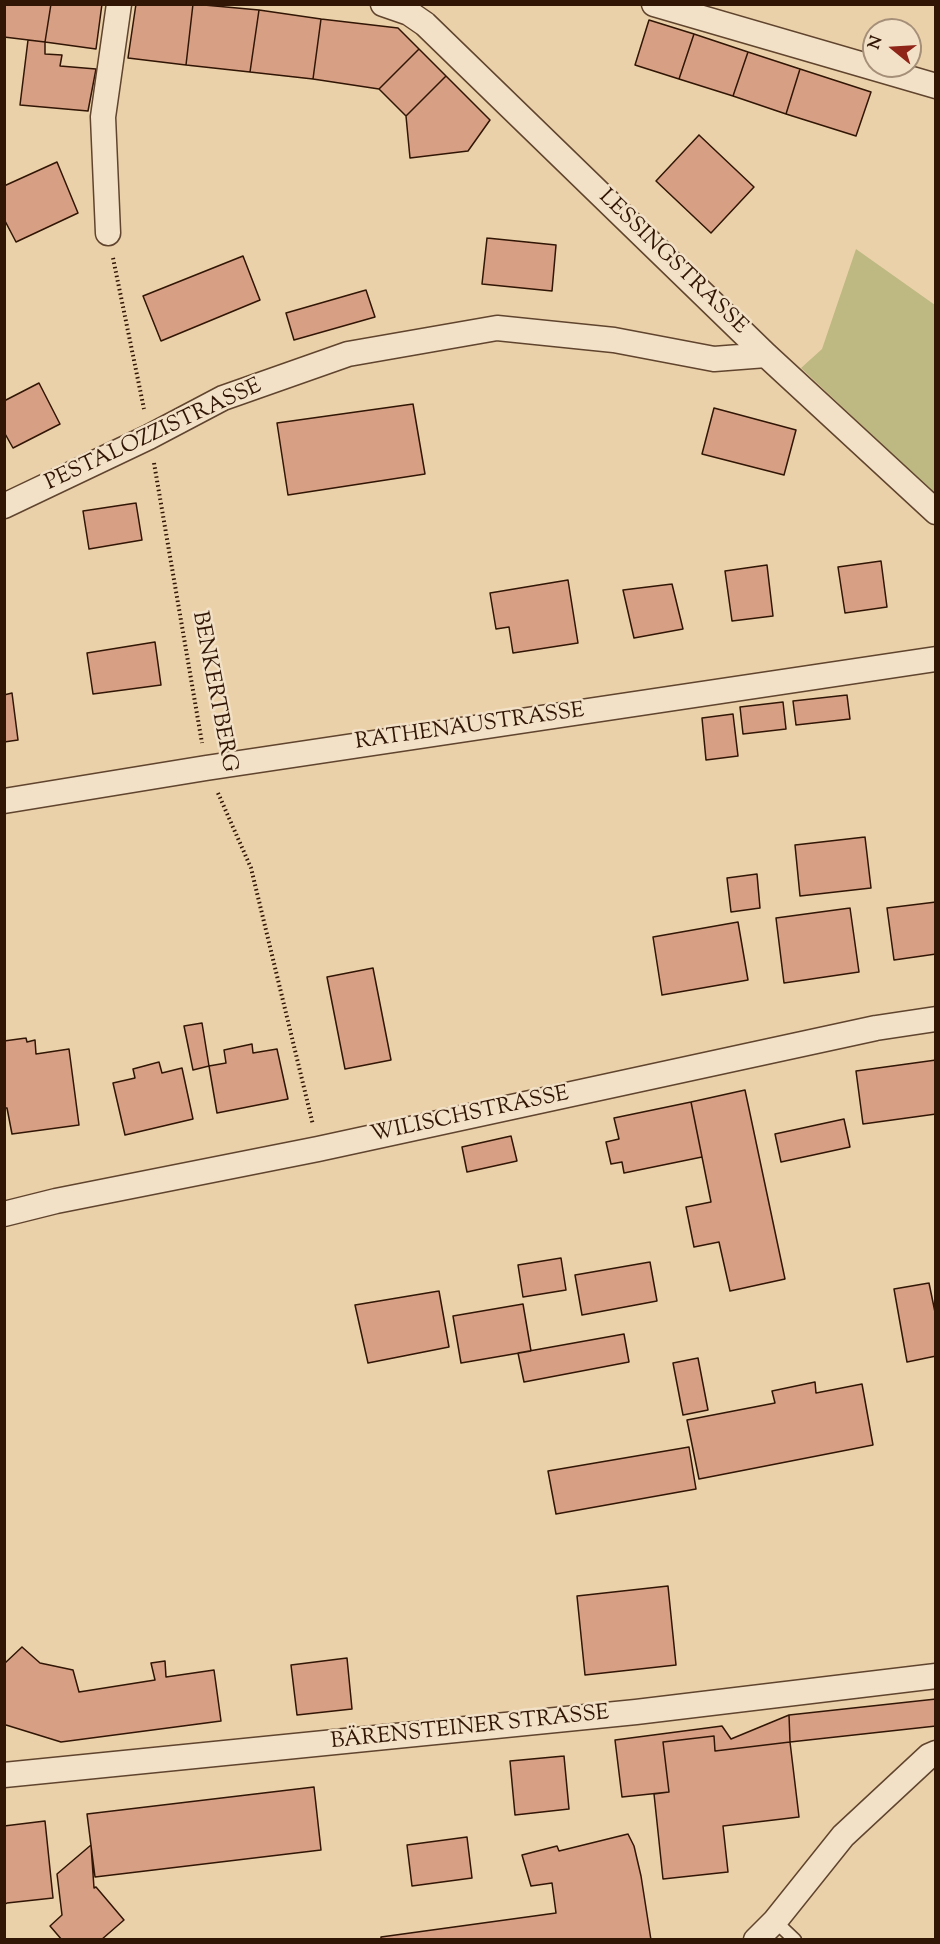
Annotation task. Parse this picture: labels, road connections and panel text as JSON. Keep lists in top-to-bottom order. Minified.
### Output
{"streets":{"street":["LESSINGSTRASSE","PESTALOZZISTRASSE","RATHENAUSTRASSE","WILISCHSTRASSE","BÄRENSTEINER STRASSE"],"path":["BENKERTBERG"]},"crossings":[["LESSINGSTRASSE","PESTALOZZISTRASSE"],["PESTALOZZISTRASSE","BENKERTBERG"],["BENKERTBERG","RATHENAUSTRASSE"],["BENKERTBERG","WILISCHSTRASSE"]],"north":"left"}
